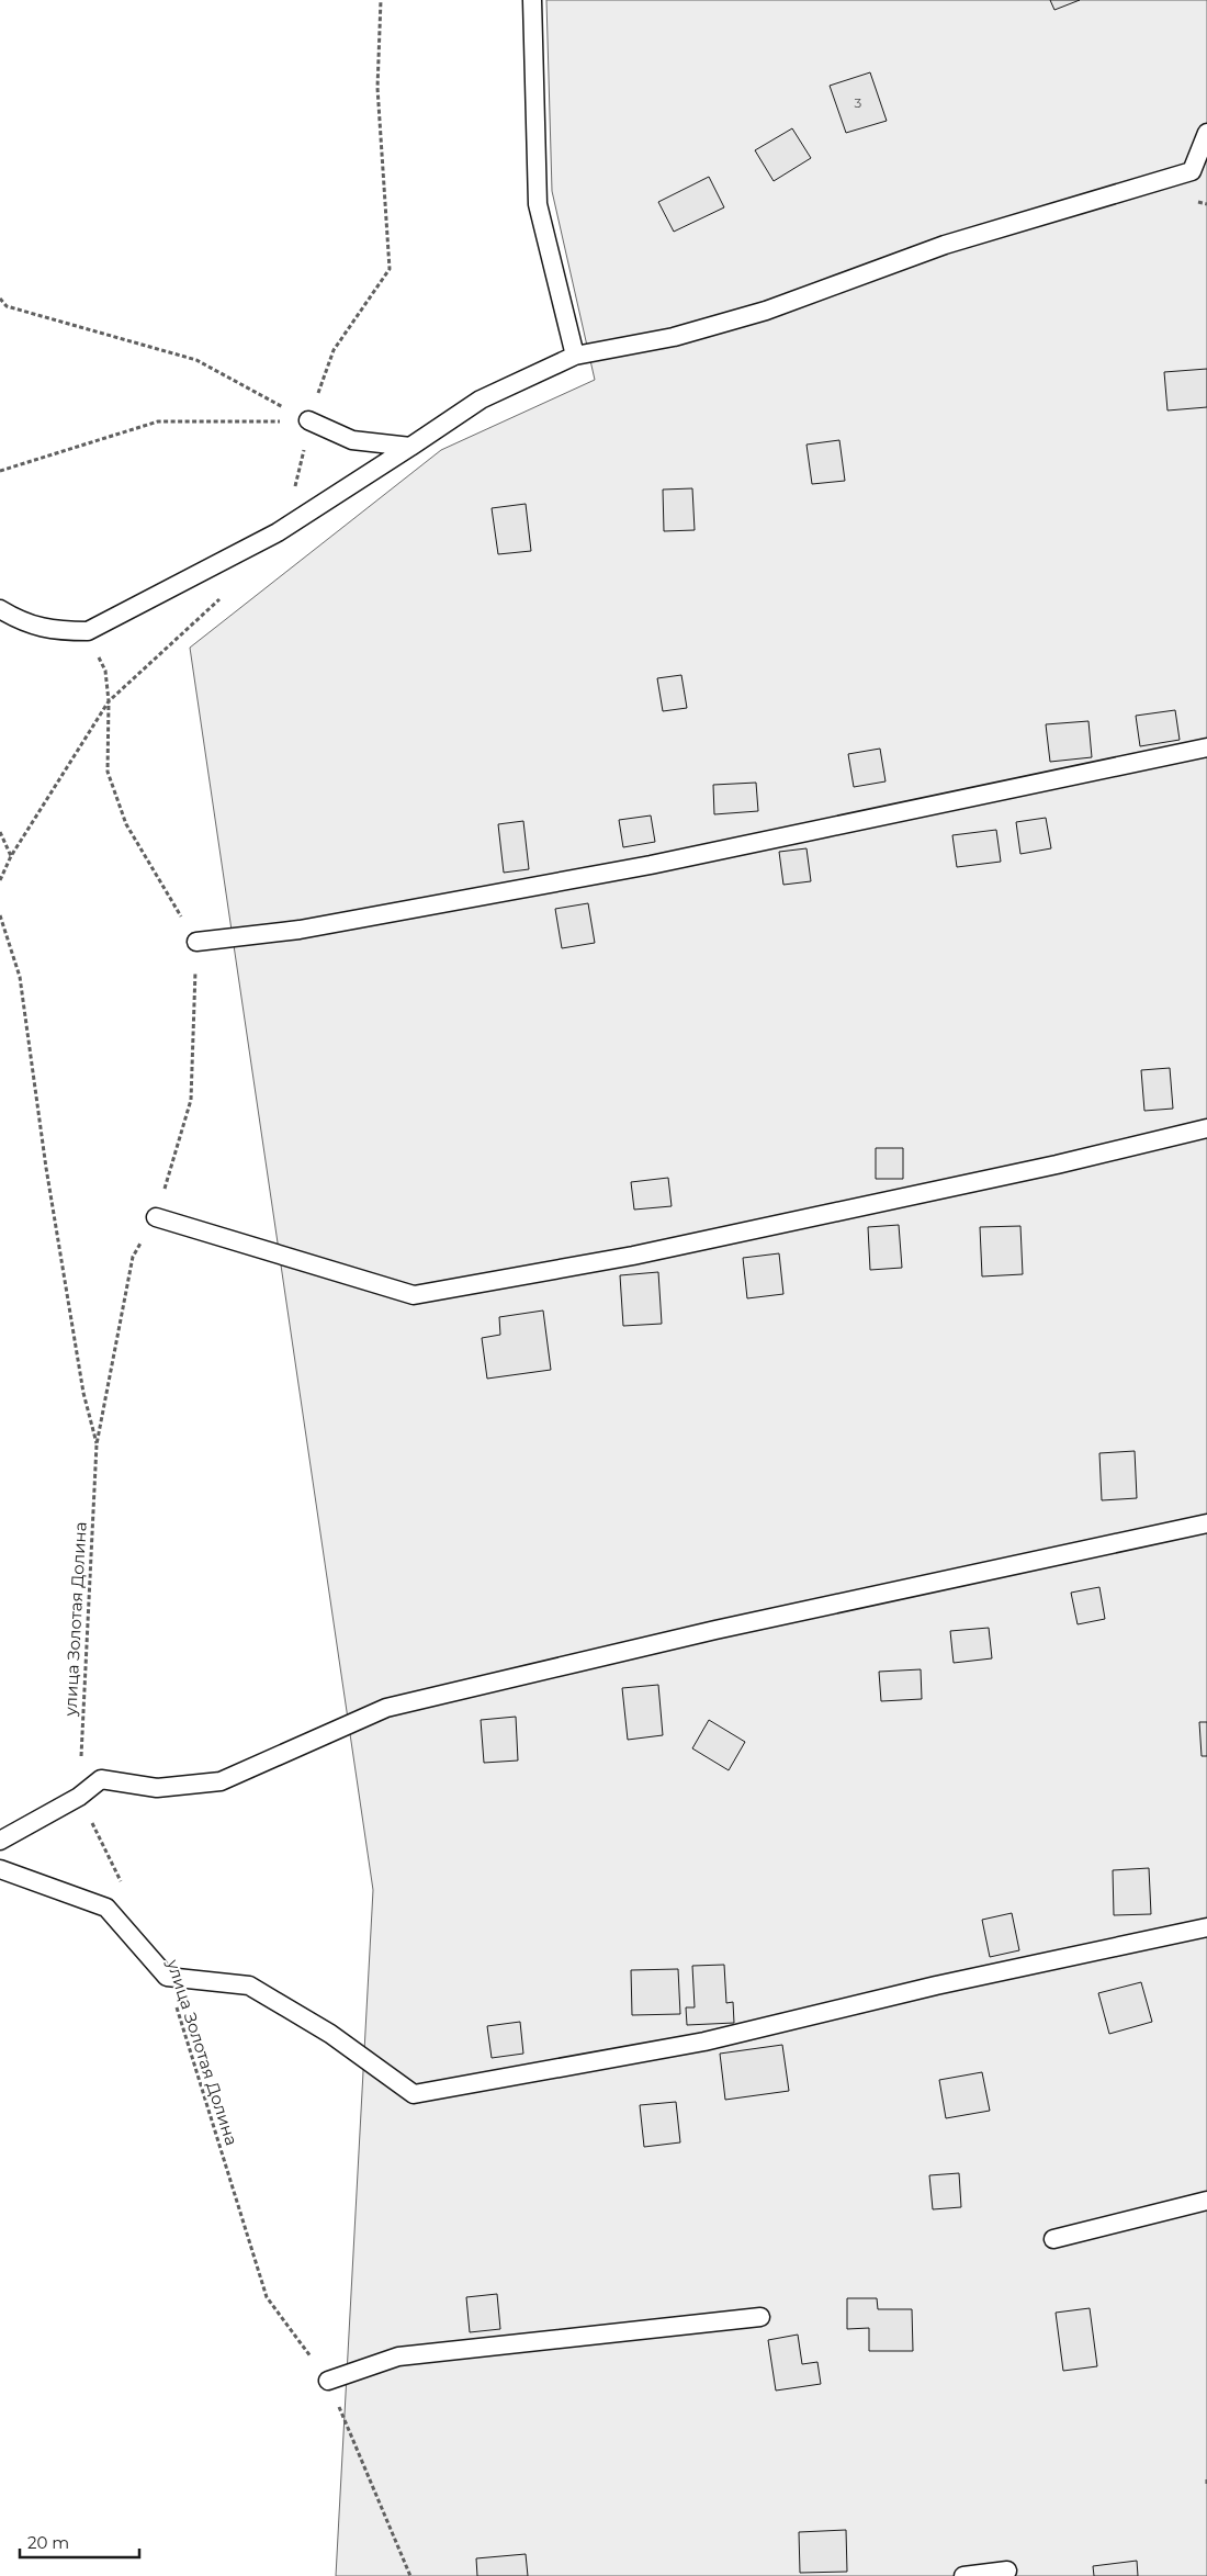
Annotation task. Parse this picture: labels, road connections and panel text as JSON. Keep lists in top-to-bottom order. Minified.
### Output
{"streets":{"path":["улица Золотая Долина"]},"house_numbers":["3"],"scale_bar":"20 m"}
